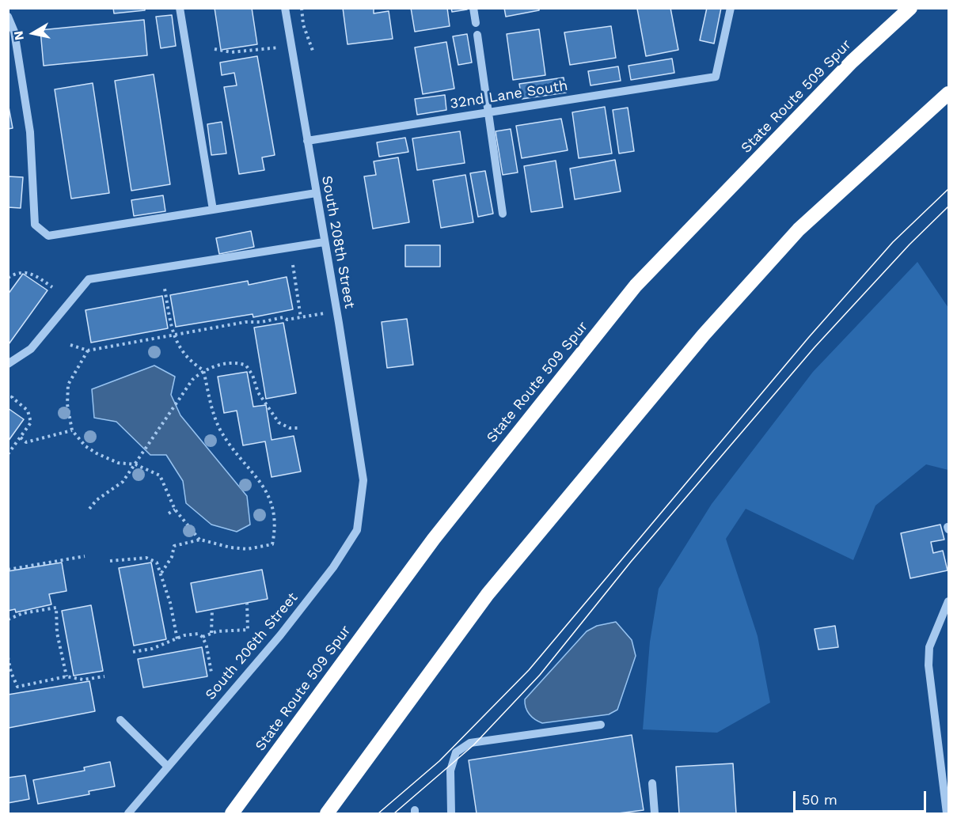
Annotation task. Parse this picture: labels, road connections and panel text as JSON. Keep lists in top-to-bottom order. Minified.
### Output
{"streets":{"highway":["State Route 509 Spur"],"street":["32nd Lane South","South 208th Street","South 206th Street"]},"crossings":[["32nd Lane South","South 208th Street"],["South 208th Street","South 206th Street"]],"scale_bar":"50 m","north":"left"}
